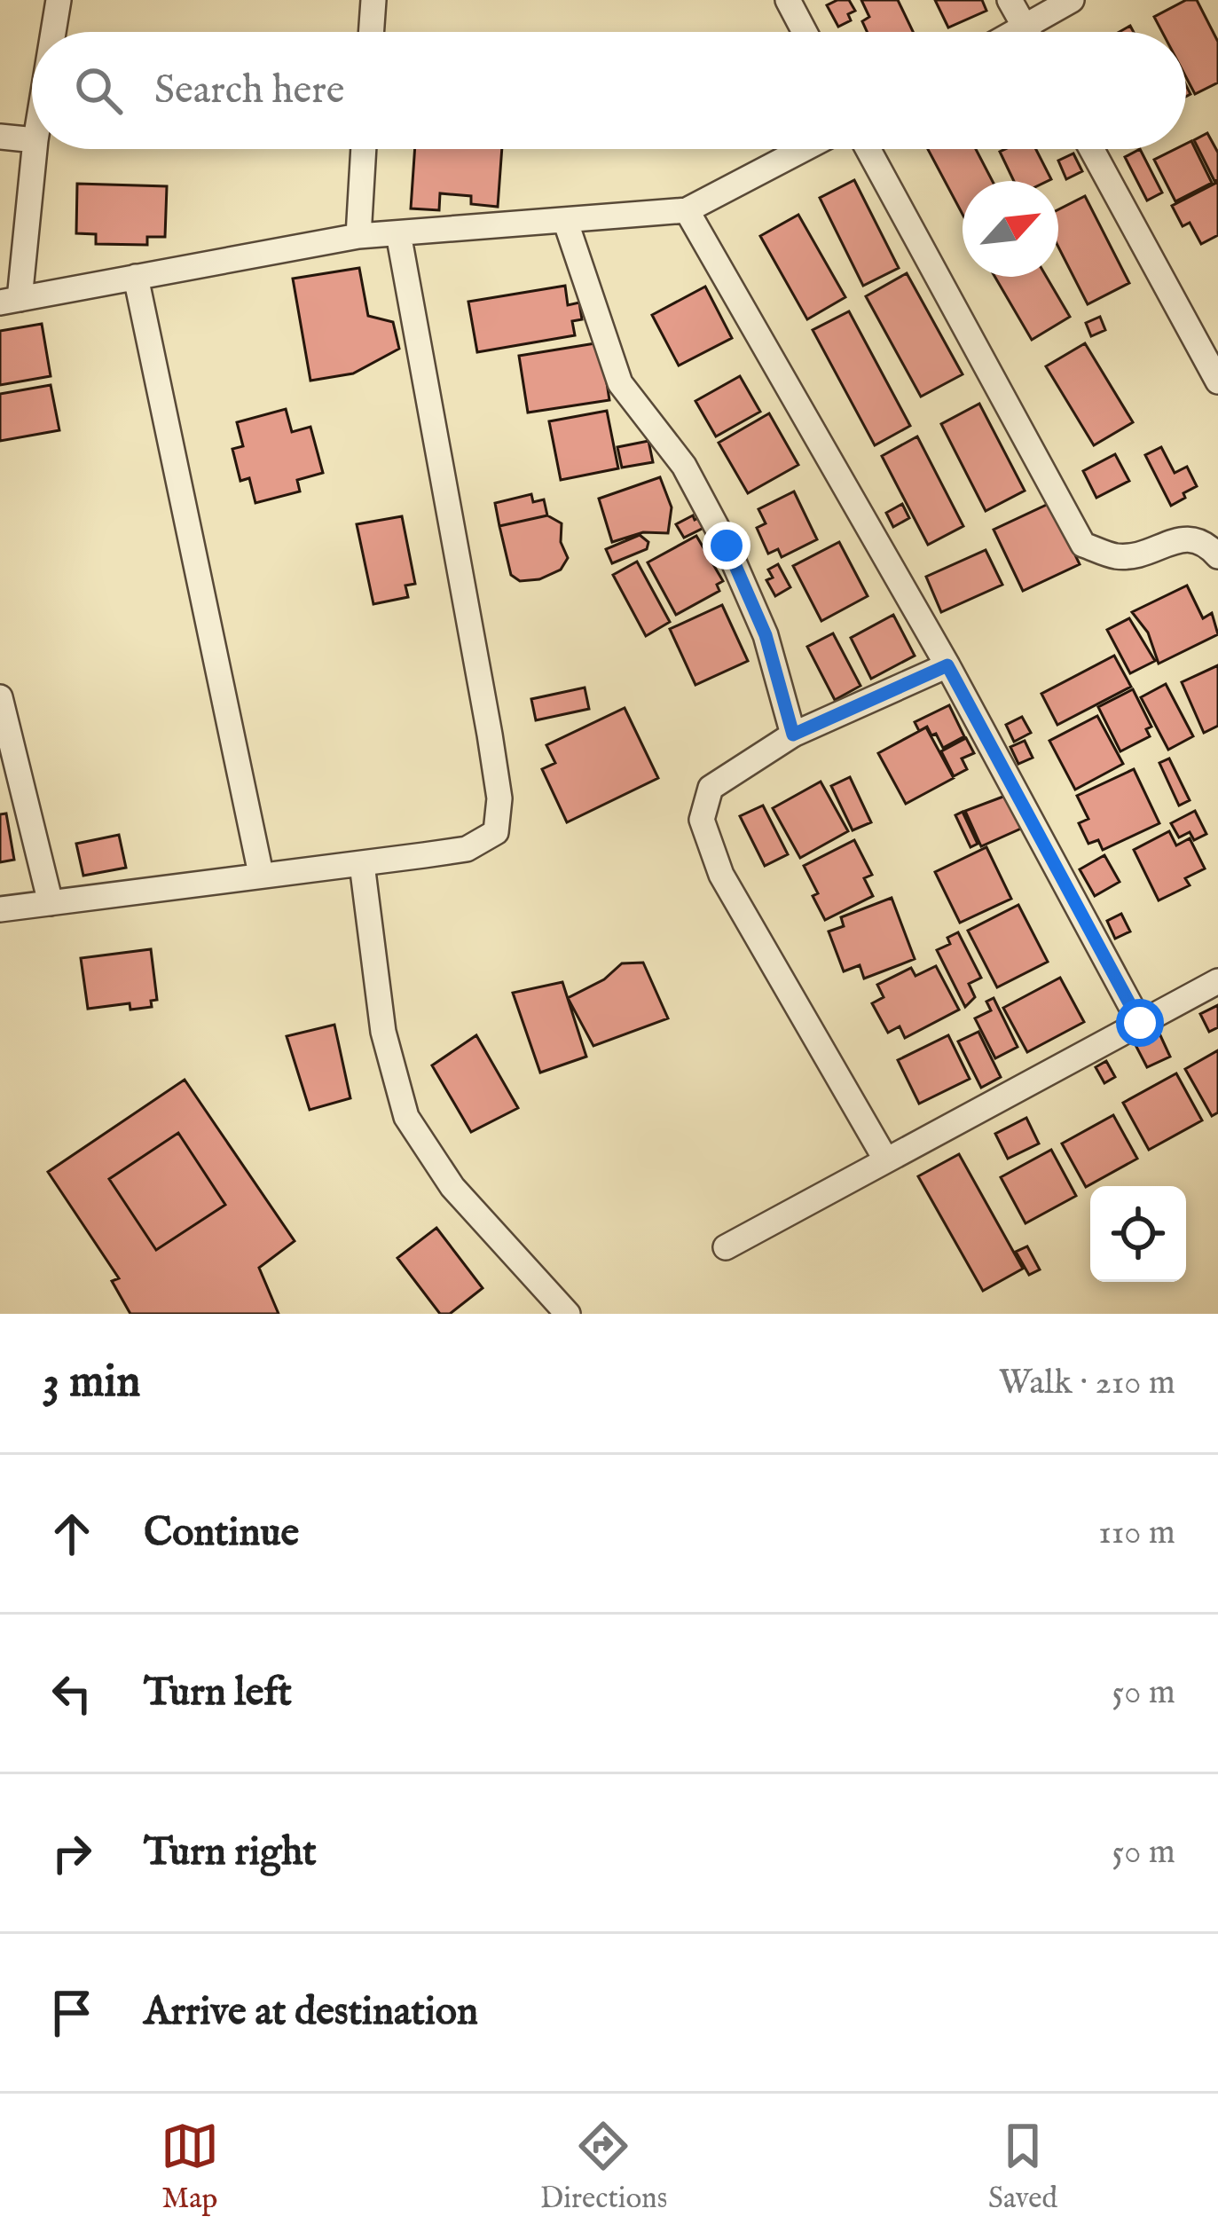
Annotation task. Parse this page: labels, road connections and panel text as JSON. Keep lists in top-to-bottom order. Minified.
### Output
{"north":"top right","page":{"search":"Search here","heading":["3 min","Walk · 210 m"],"list":[["Continue","110 m"],["Turn left","50 m"],["Turn right","50 m"],"Arrive at destination"],"nav":["Map","Directions","Saved"]}}
